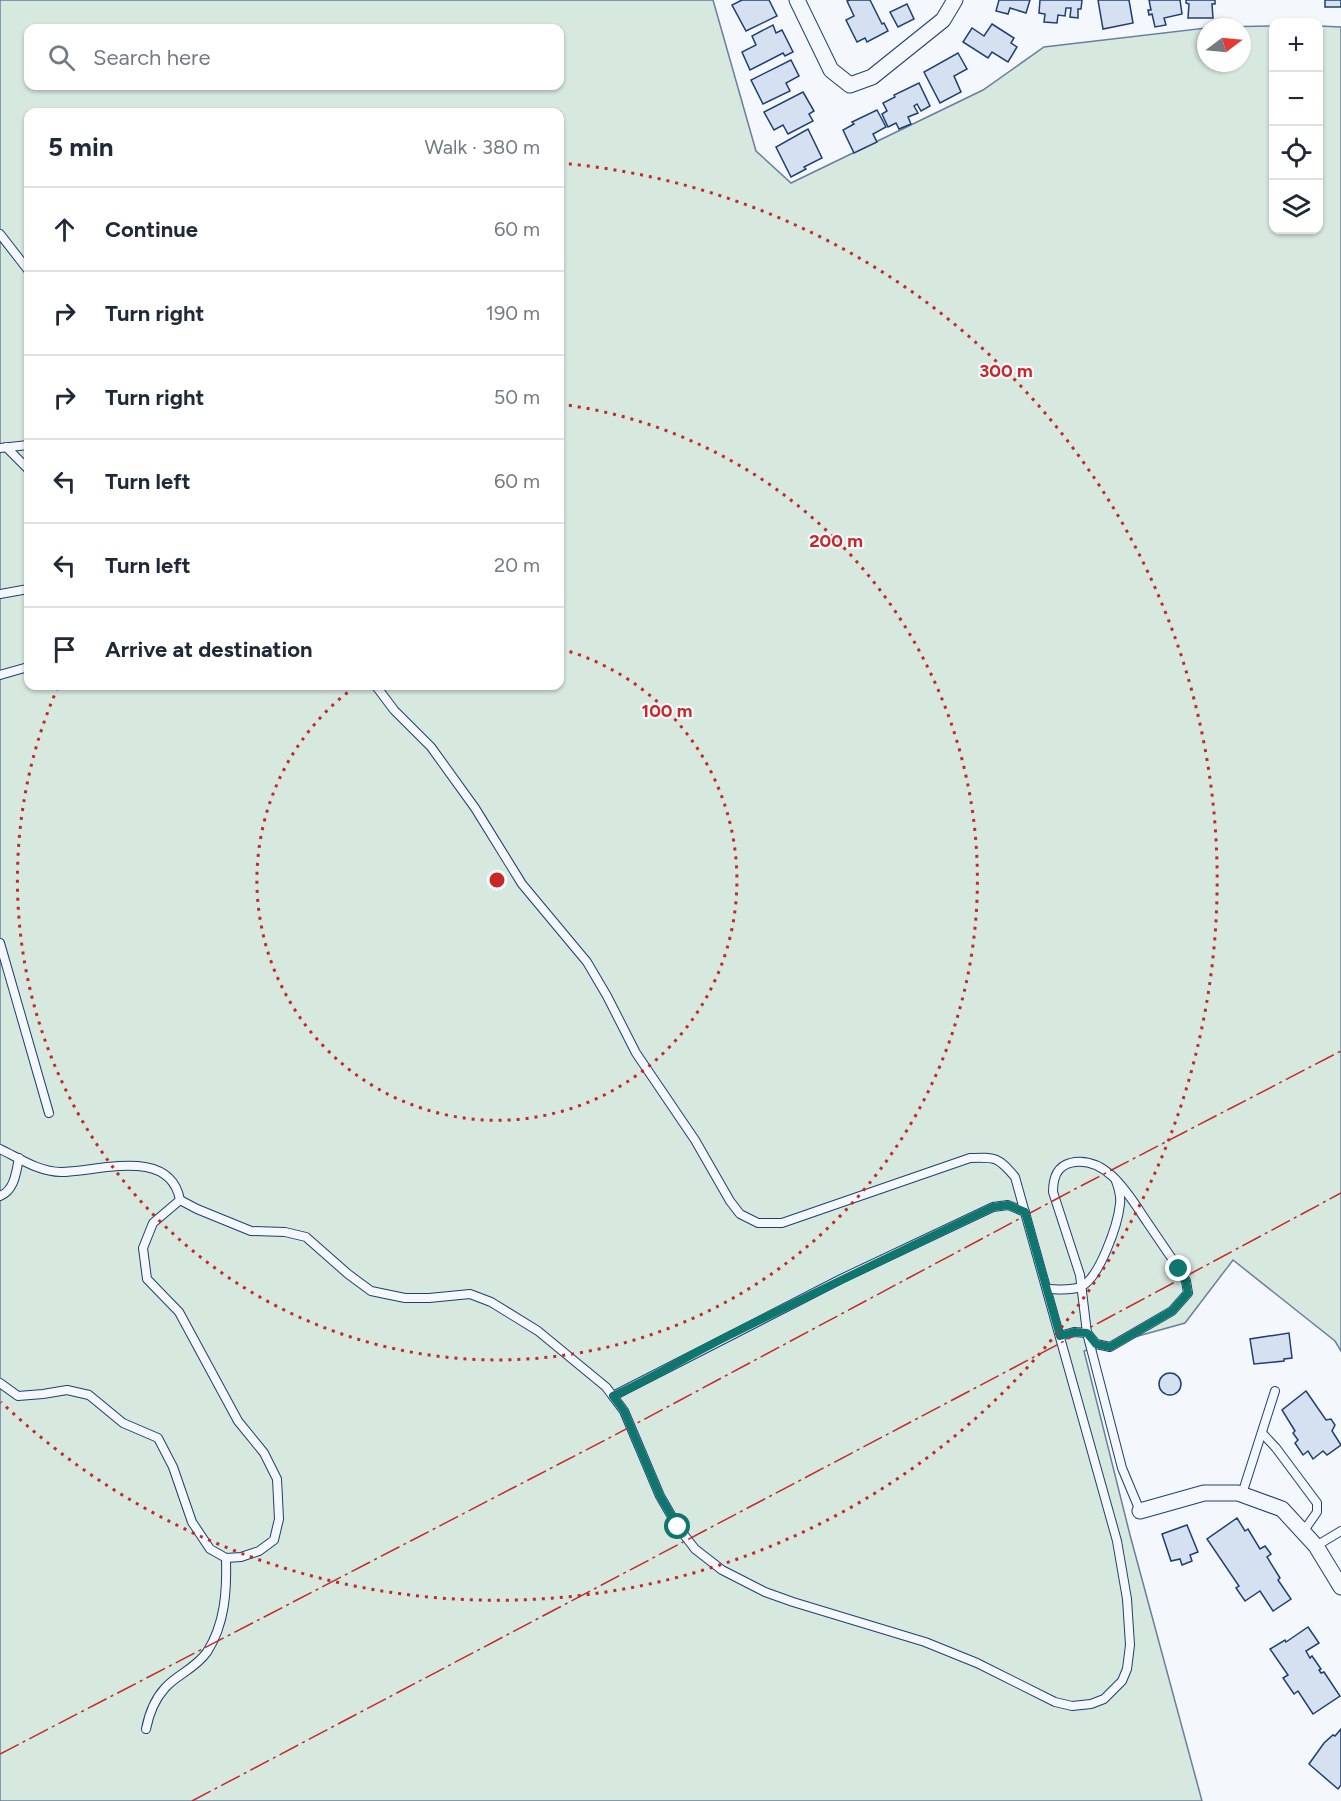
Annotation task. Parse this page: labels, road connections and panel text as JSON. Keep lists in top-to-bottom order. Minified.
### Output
{"north":"right","page":{"map_buttons":["+","−"],"search":"Search here","heading":["5 min","Walk · 380 m"],"list":[["Continue","60 m"],["Turn right","190 m"],["Turn right","50 m"],["Turn left","60 m"],["Turn left","20 m"],"Arrive at destination"]},"rings":["300 m","200 m","100 m"]}
